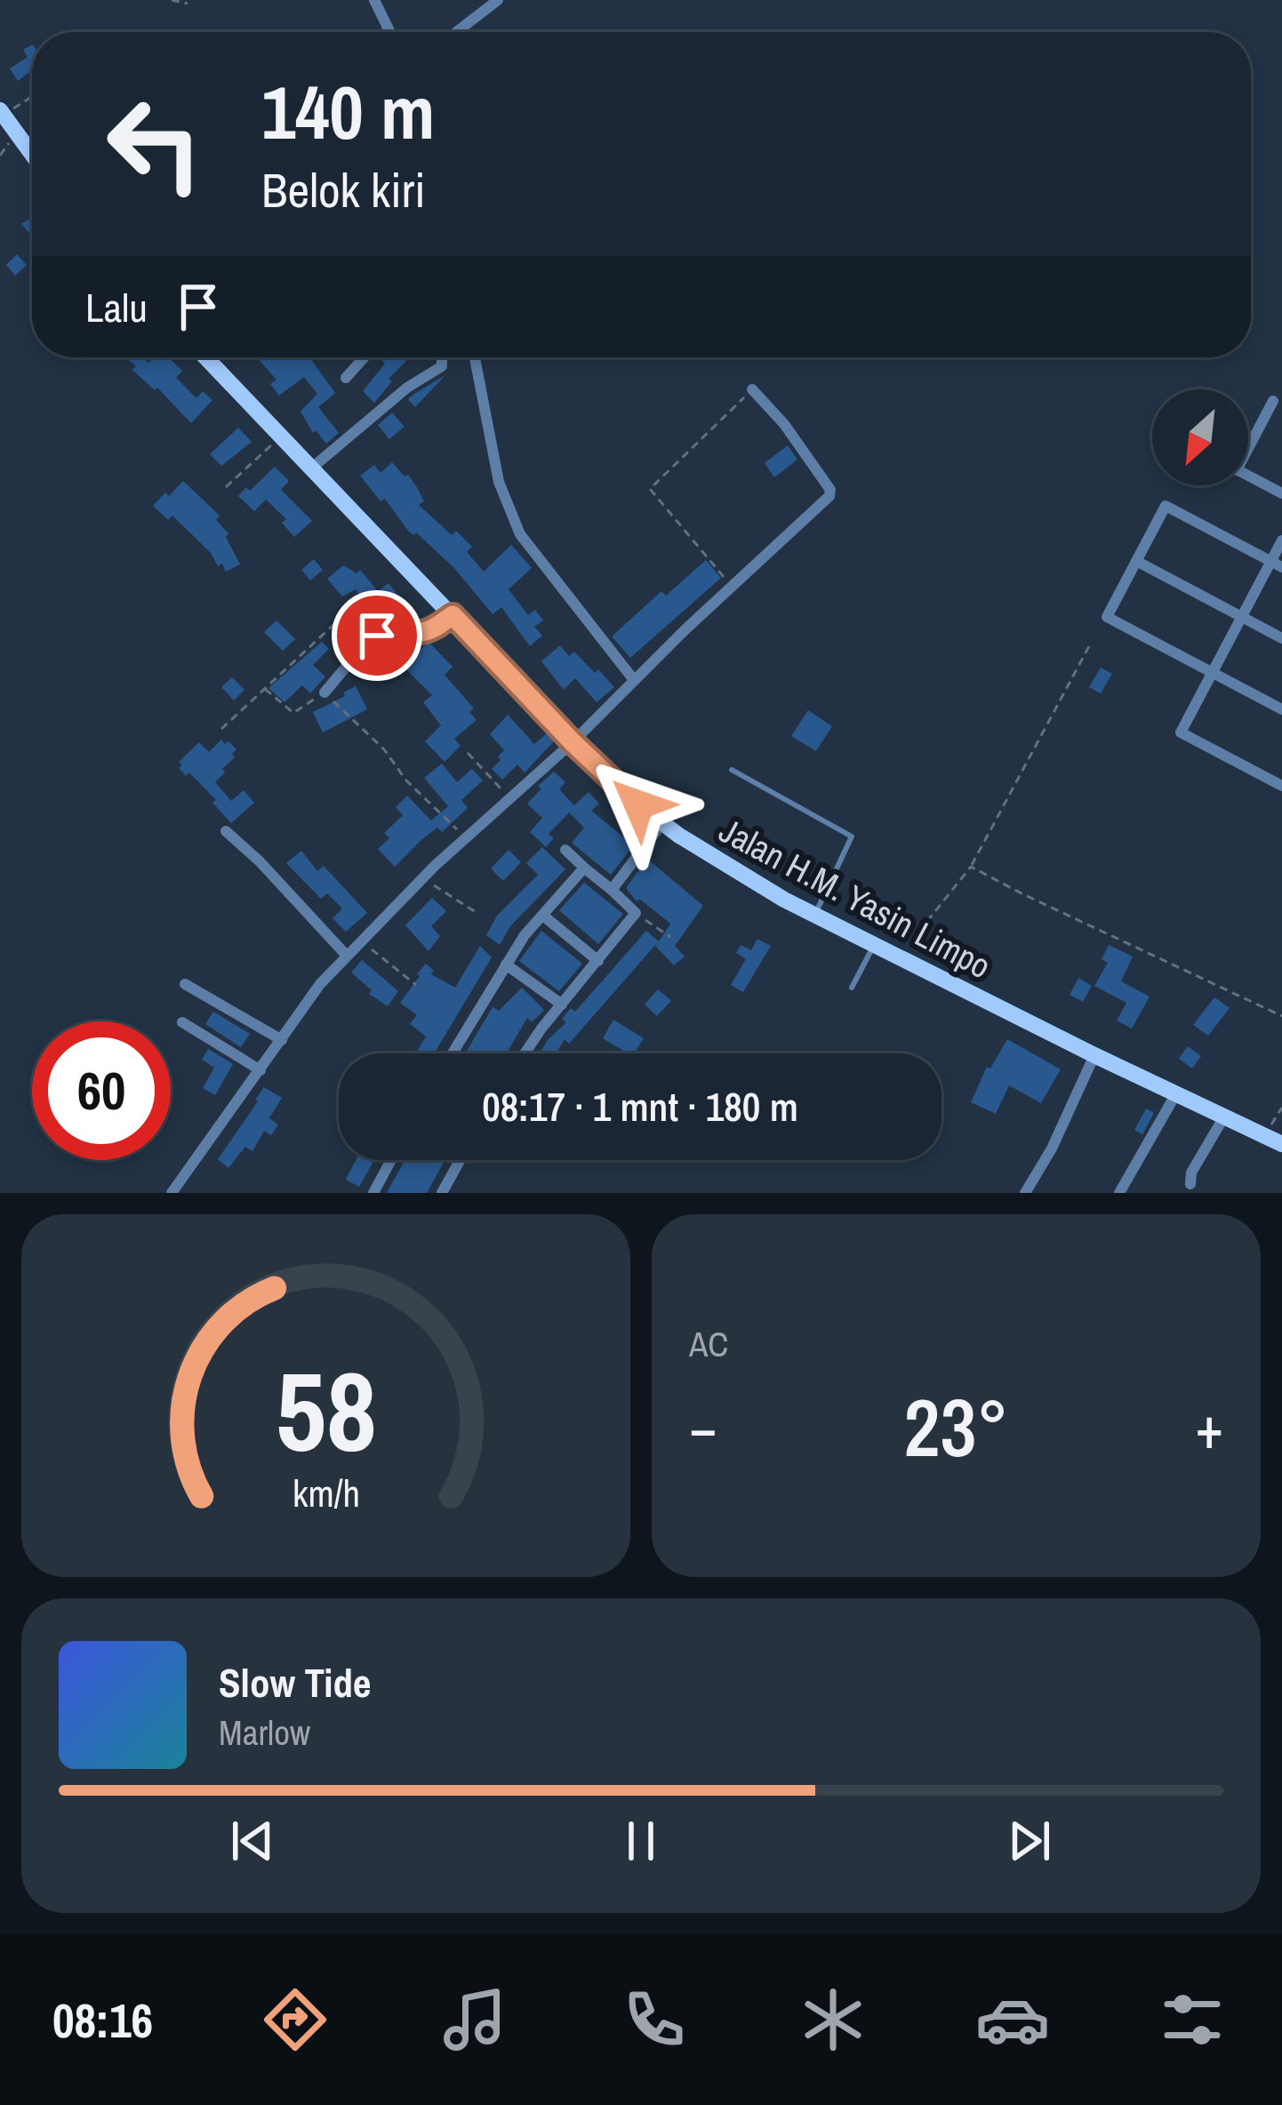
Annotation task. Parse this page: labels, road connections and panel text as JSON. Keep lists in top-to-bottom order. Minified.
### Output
{"streets":{"main road":["Jalan H.M. Yasin Limpo"]},"north":"bottom left","page":{"turn":["140 m","Belok kiri"],"then":"Lalu","limit":"60","trip":"08:17 · 1 mnt · 180 m","tile":"AC","heat":["−","23°","+"],"song":["Slow Tide","Marlow"],"tabs":"08:16","gauge":["58","km/h"]}}
